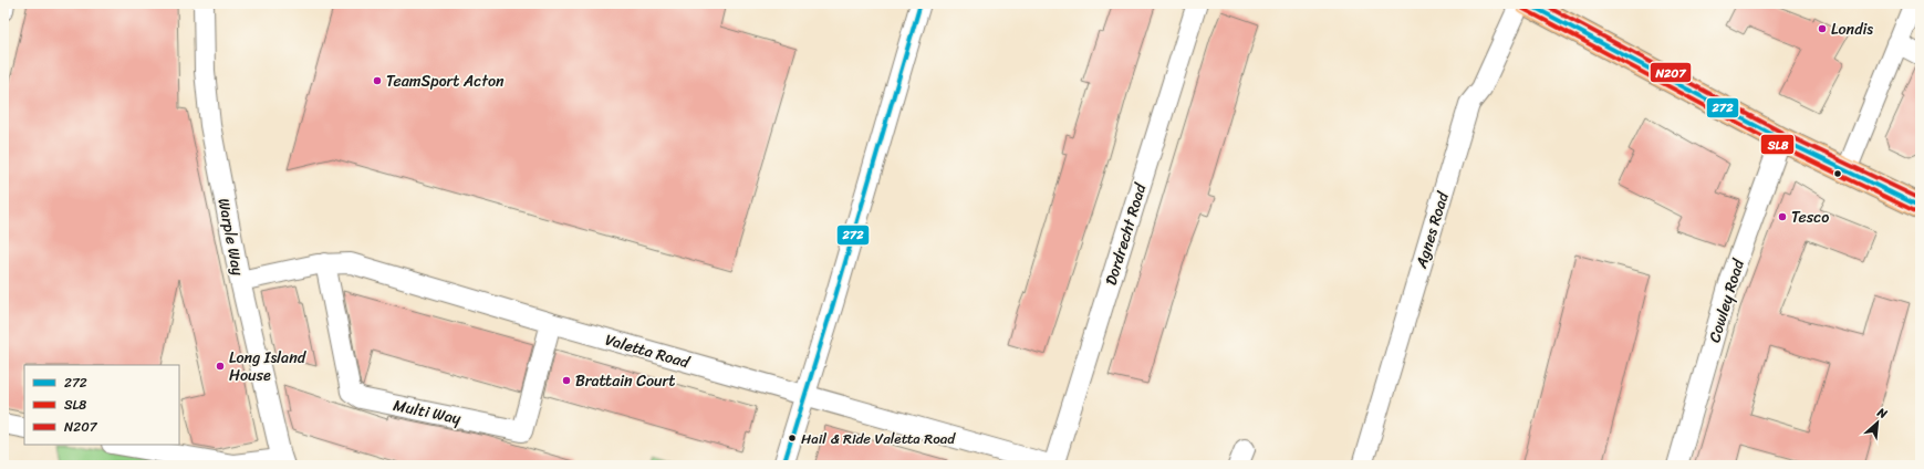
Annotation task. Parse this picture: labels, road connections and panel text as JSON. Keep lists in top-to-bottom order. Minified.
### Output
{"streets":{"street":["Agnes Road","Dordrecht Road","Warple Way","Cowley Road","Valetta Road","Multi Way"]},"crossings":[["Dordrecht Road","Valetta Road"],["Warple Way","Valetta Road"],["Valetta Road","Multi Way"]],"places":["Londis","TeamSport Acton","Tesco","Long Island House","Brattain Court","Hail & Ride Valetta Road"],"lines":["transit line 272","transit line N207","transit line SL8"],"legend":["272","SL8","N207"],"north":"top right"}
